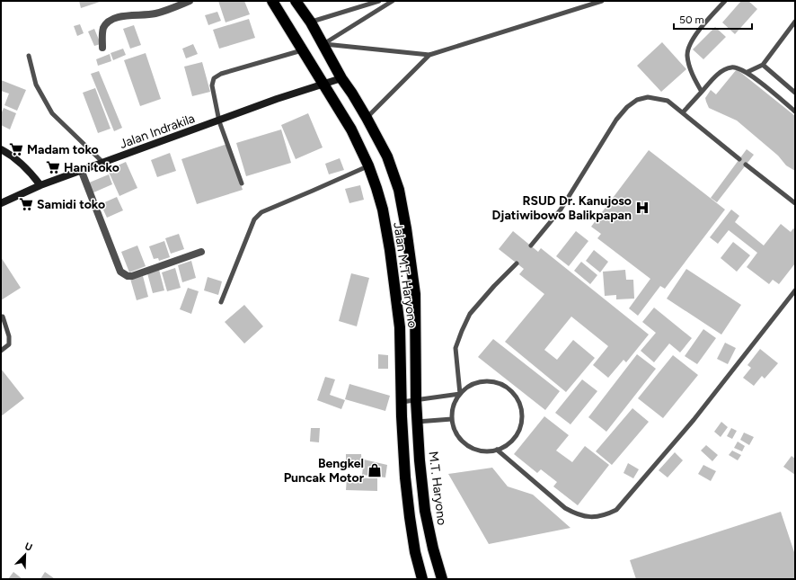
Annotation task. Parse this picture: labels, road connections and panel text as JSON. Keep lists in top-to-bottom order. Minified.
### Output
{"streets":{"highway":["Jalan M.T. Haryono","M.T. Haryono"],"street":["Jalan Indrakila"]},"crossings":[["Jalan Indrakila","Jalan M.T. Haryono"],["Jalan M.T. Haryono","M.T. Haryono"]],"places":{"supermarket":["Madam toko","Hani toko","Samidi toko"],"hospital":["RSUD Dr. Kanujoso Djatiwibowo Balikpapan"],"shop":["Bengkel Puncak Motor"]},"scale_bar":"50 m","north":"top right"}
